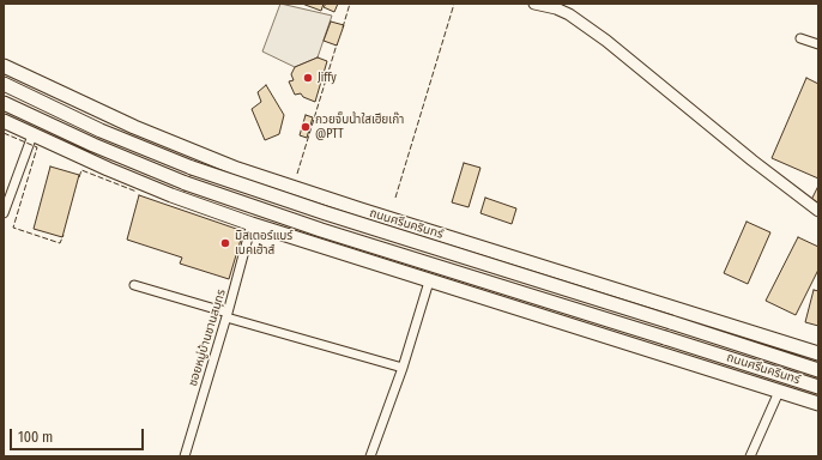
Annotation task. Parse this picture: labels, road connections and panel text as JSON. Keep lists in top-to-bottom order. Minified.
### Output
{"streets":{"main road":["ถนนศรีนครินทร์"],"street":["ซอยหมู่บ้านชานสมุทร"]},"crossings":[["ถนนศรีนครินทร์","ซอยหมู่บ้านชานสมุทร"]],"places":["Jiffy","กวยจั๊บน้ำใสเฮียเก๊า @PTT","มิสเตอร์แบร์ เบคเฮ้าส์"],"scale_bar":"100 m"}
